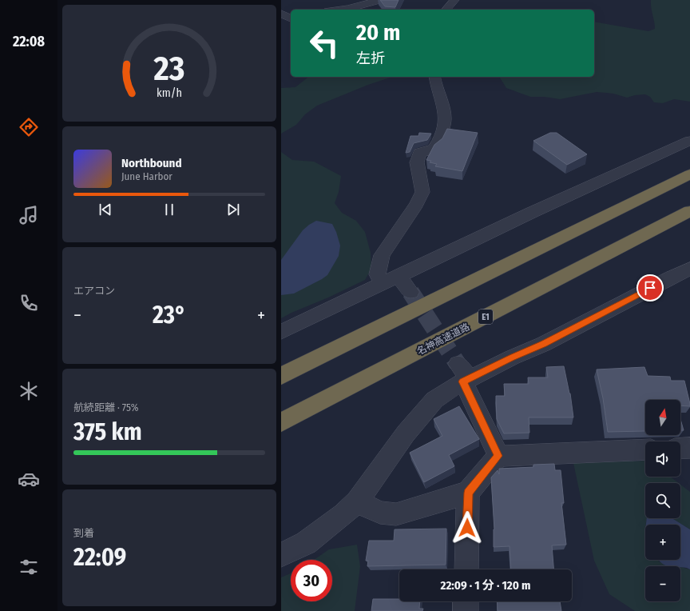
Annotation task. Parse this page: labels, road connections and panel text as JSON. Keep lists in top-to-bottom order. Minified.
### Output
{"streets":{"highway":["E1","名神高速道路"]},"north":"top","page":{"tabs":"22:08","turn":["20 m","左折"],"song":["Northbound","June Harbor"],"tile":["エアコン",["航続距離 · 75%","375 km"],["到着","22:09"]],"heat":["−","23°","+"],"map_buttons":["+","−"],"limit":"30","trip":"22:09 · 1 分 · 120 m","gauge":["23","km/h"]}}
